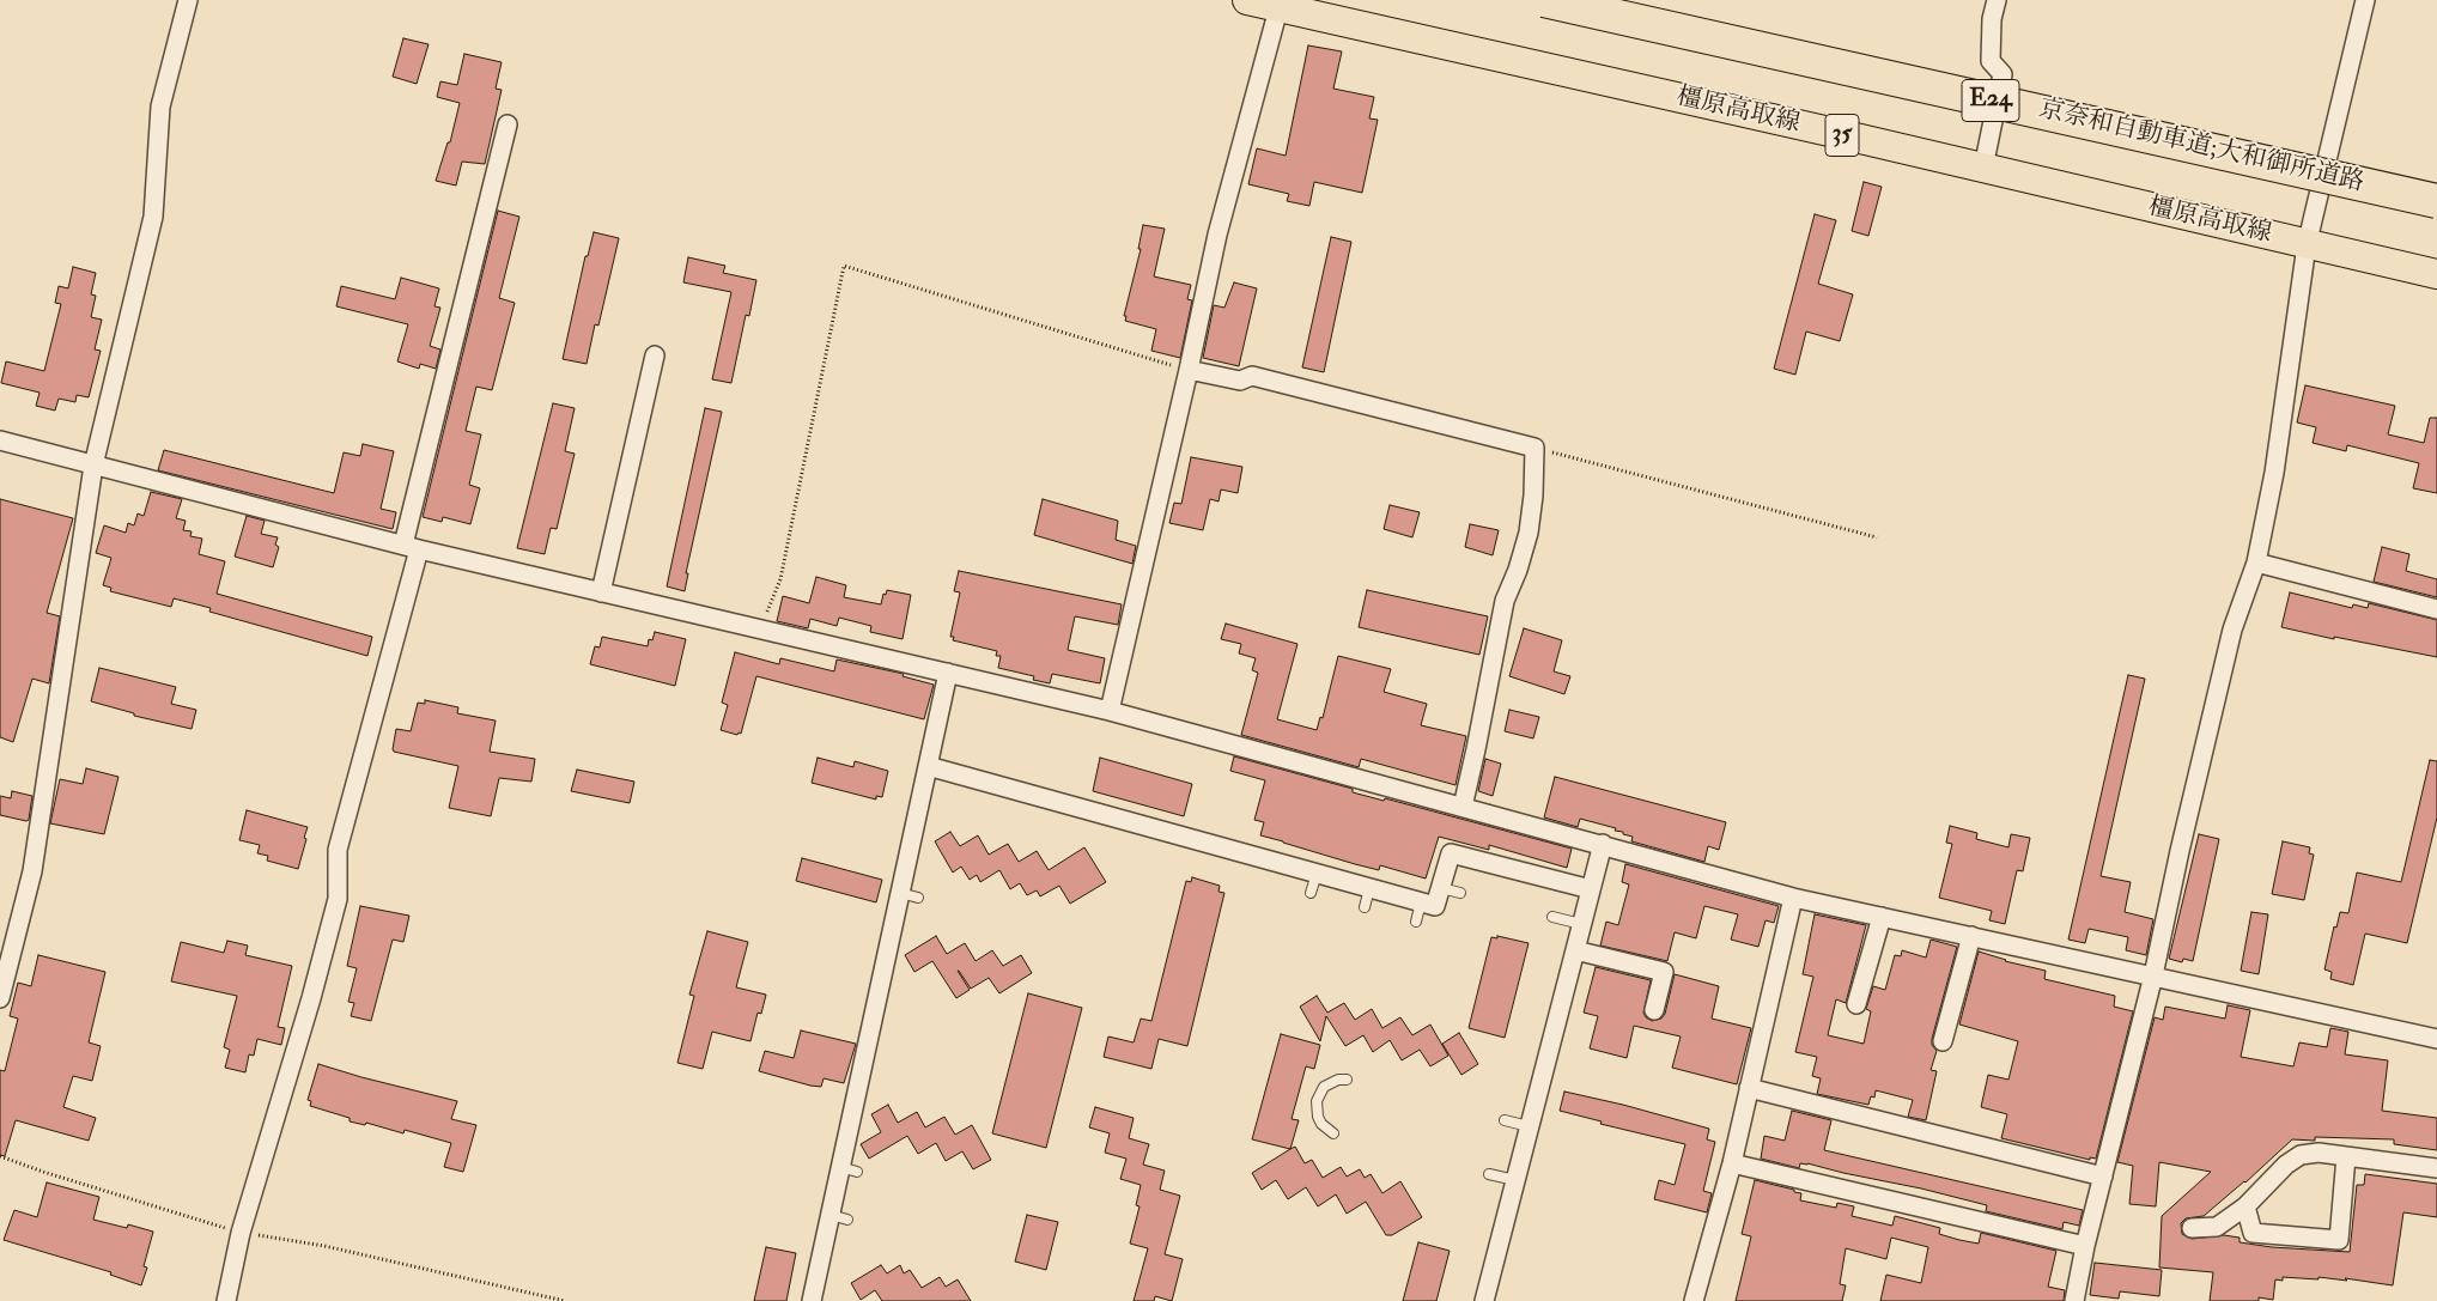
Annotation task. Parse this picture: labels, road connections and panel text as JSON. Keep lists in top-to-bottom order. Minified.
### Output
{"streets":{"highway":["E24","京奈和自動車道;大和御所道路"],"main road":["橿原高取線","35"]}}
